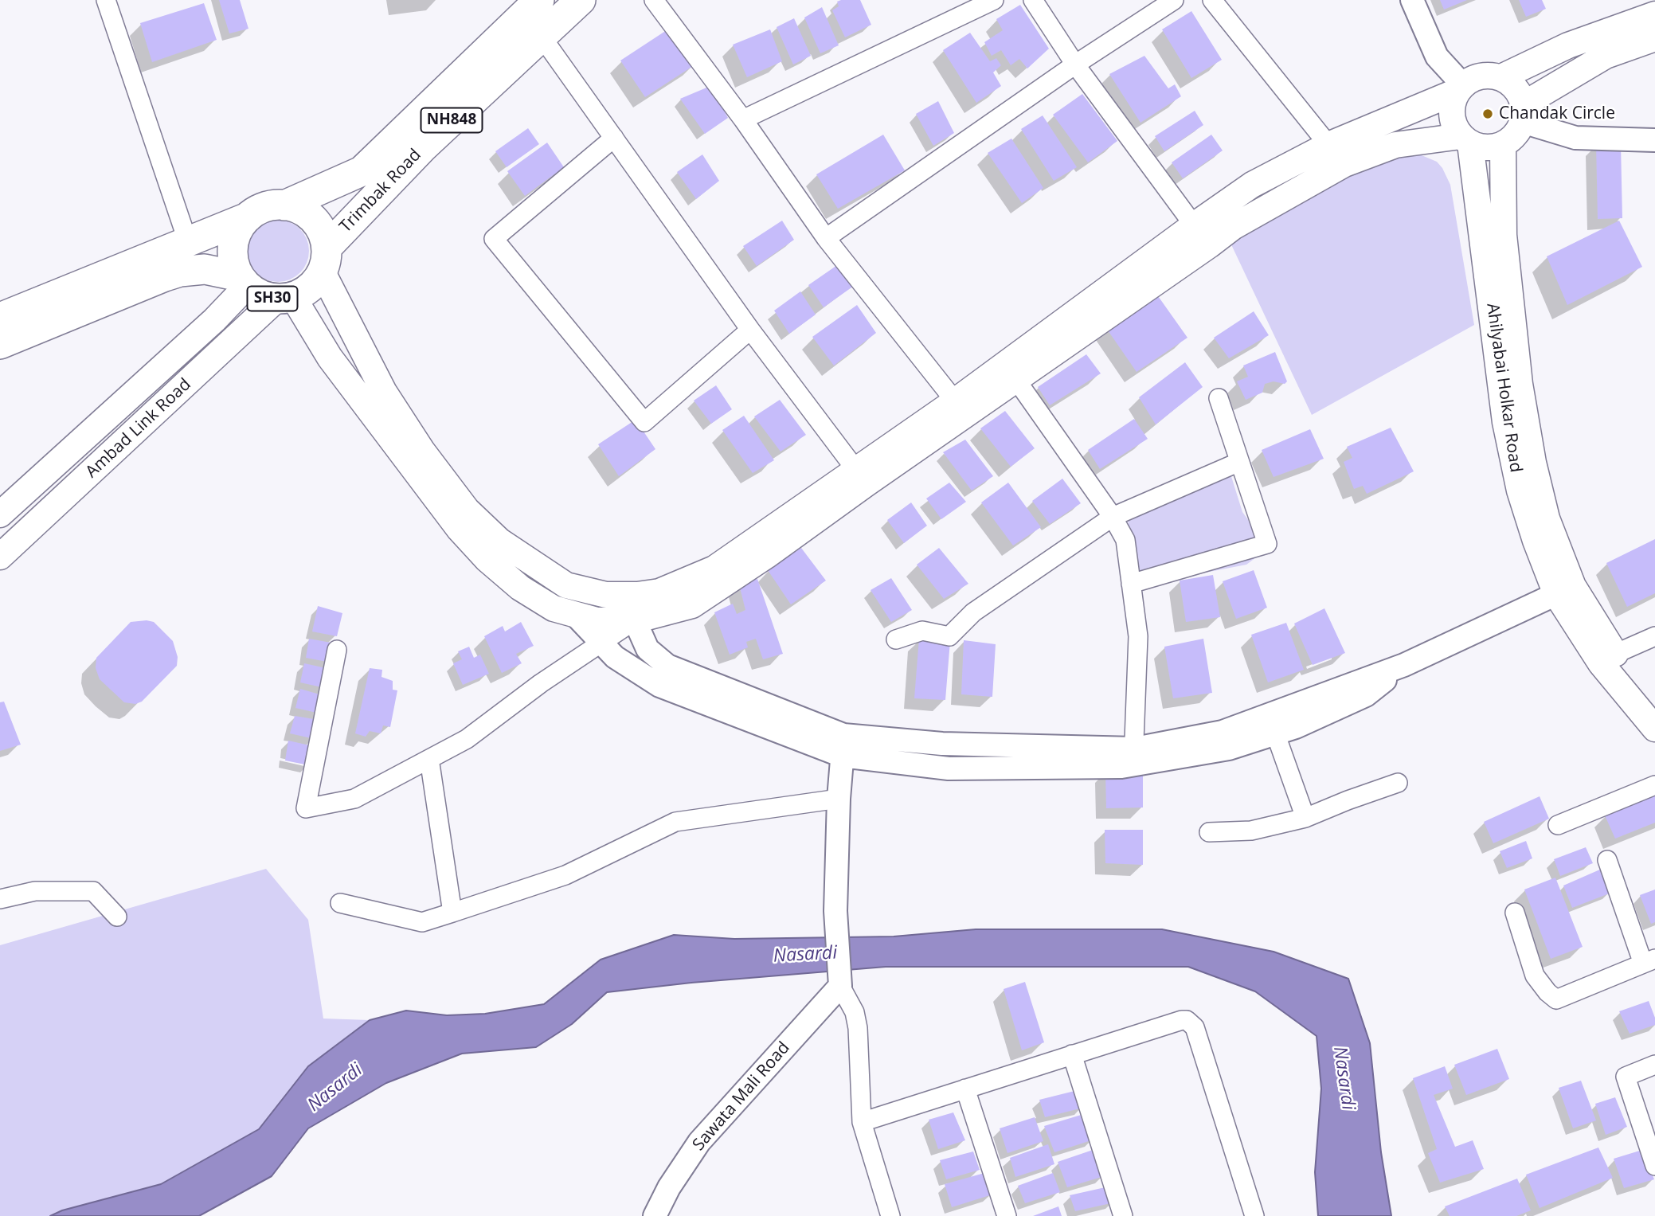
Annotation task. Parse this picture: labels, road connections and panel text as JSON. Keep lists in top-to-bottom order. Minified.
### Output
{"streets":{"highway":["NH848","Trimbak Road","SH30"],"main road":["Ahilyabai Holkar Road","Ambad Link Road"],"street":["Sawata Mali Road"]},"crossings":[["Trimbak Road","SH30"],["Trimbak Road","Ambad Link Road"],["SH30","Ambad Link Road"]],"water":["Nasardi"],"places":["Chandak Circle"]}
